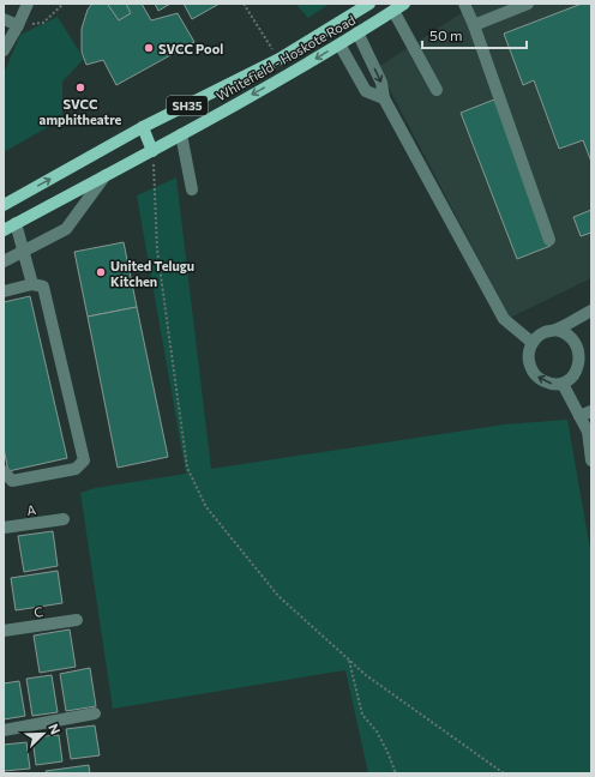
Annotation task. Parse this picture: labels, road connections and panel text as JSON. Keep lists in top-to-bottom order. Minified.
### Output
{"streets":{"main road":["Whitefield - Hoskote Road","SH35"],"street":["A","C"]},"places":["SVCC Pool","SVCC amphitheatre","United Telugu Kitchen"],"scale_bar":"50 m","north":"top right"}
